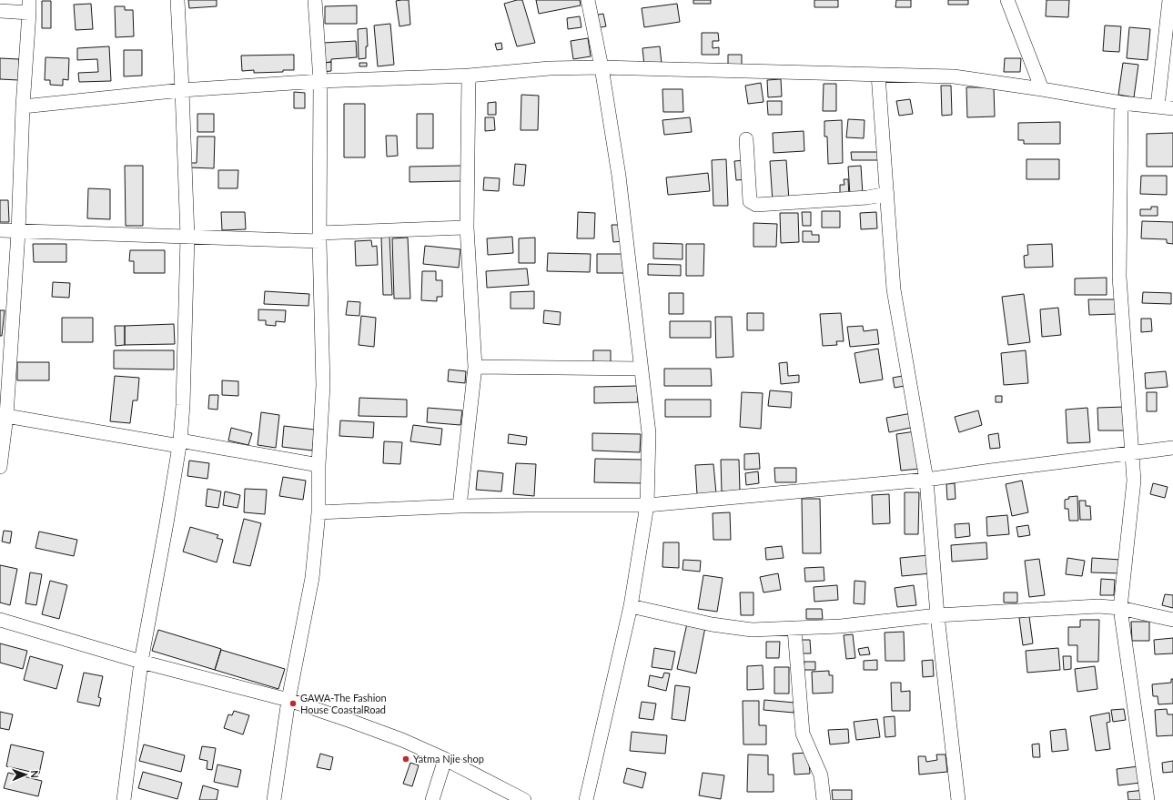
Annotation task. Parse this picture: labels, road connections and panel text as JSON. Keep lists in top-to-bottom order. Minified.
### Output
{"places":["GAWA-The Fashion House CoastalRoad","Yatma Njie shop"],"north":"right"}
